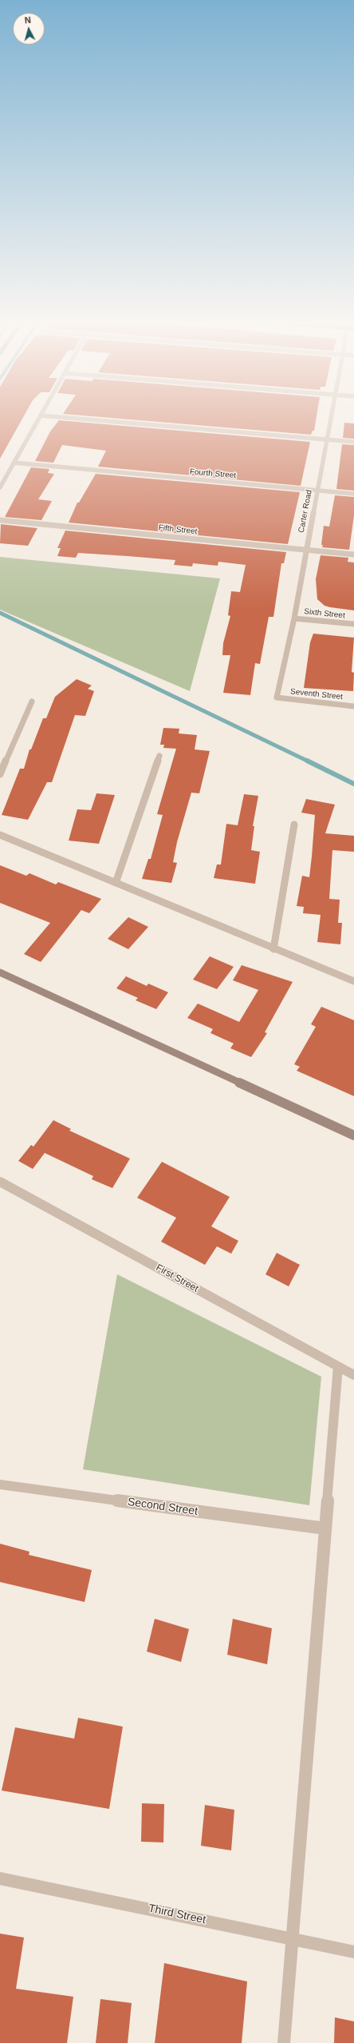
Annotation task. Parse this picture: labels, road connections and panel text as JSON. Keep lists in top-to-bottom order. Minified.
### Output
{"streets":{"street":["Fourth Street","Carter Road","Fifth Street","Sixth Street","Seventh Street","First Street","Second Street","Third Street"]},"crossings":[["Fourth Street","Carter Road"],["Carter Road","Fifth Street"],["Carter Road","Sixth Street"],["Carter Road","Seventh Street"]],"north":"top"}
